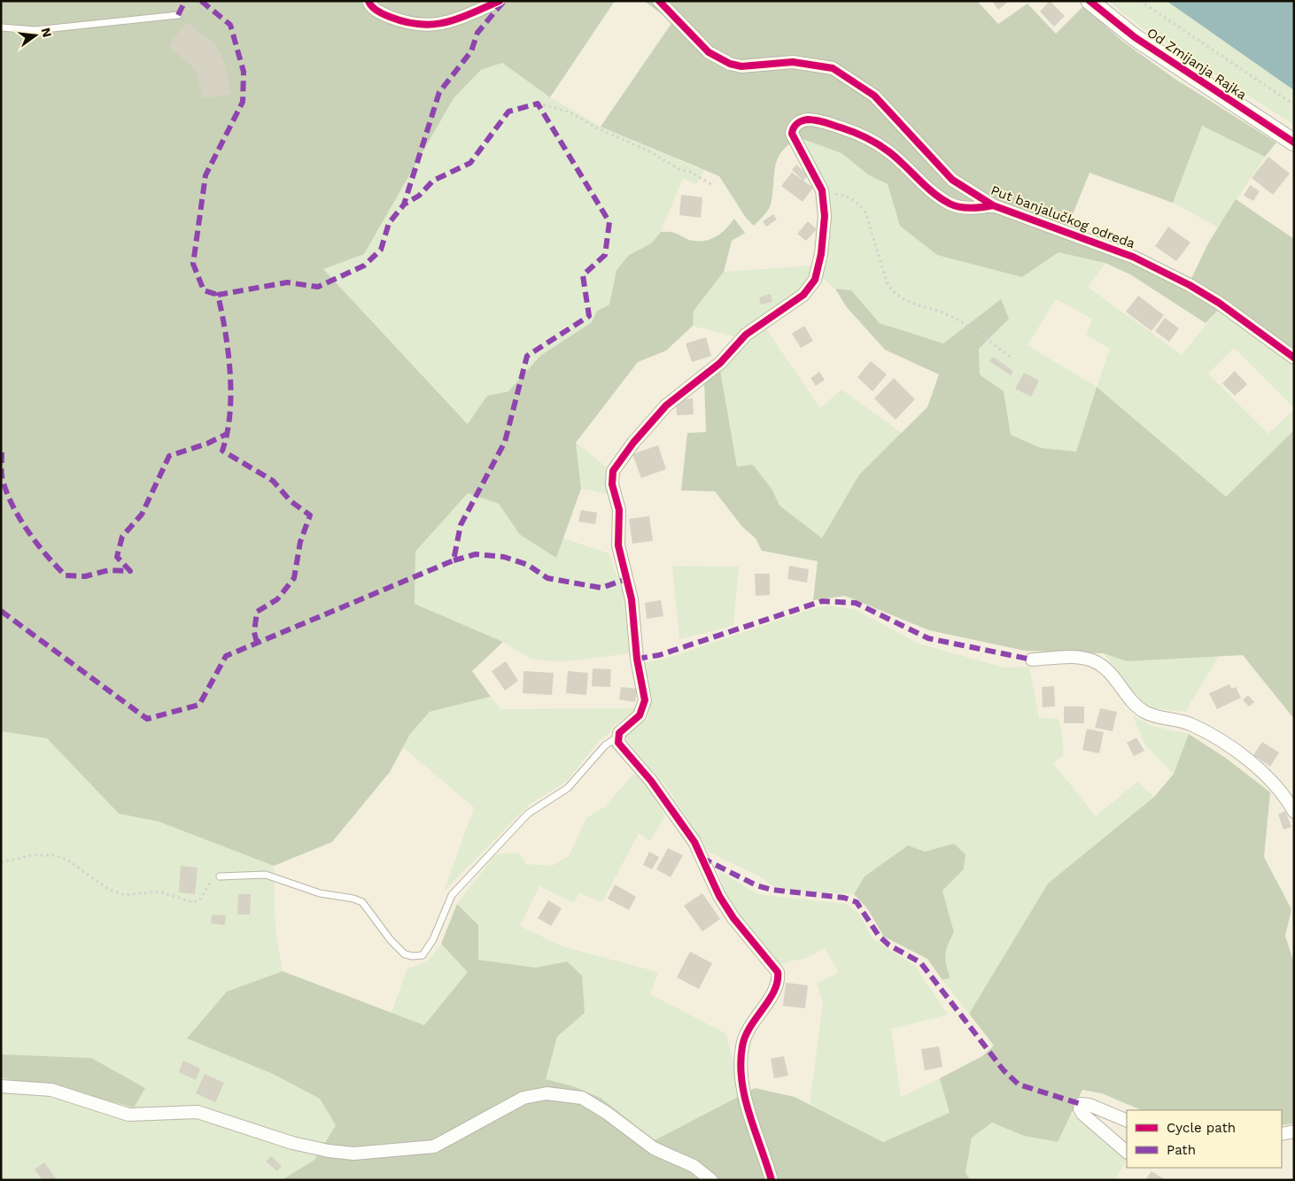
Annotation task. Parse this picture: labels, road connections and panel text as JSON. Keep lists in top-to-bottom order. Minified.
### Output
{"streets":{"street":["Od Zmijanja Rajka","Put banjalučkog odreda"]},"legend":["Cycle path","Path"],"north":"right"}
